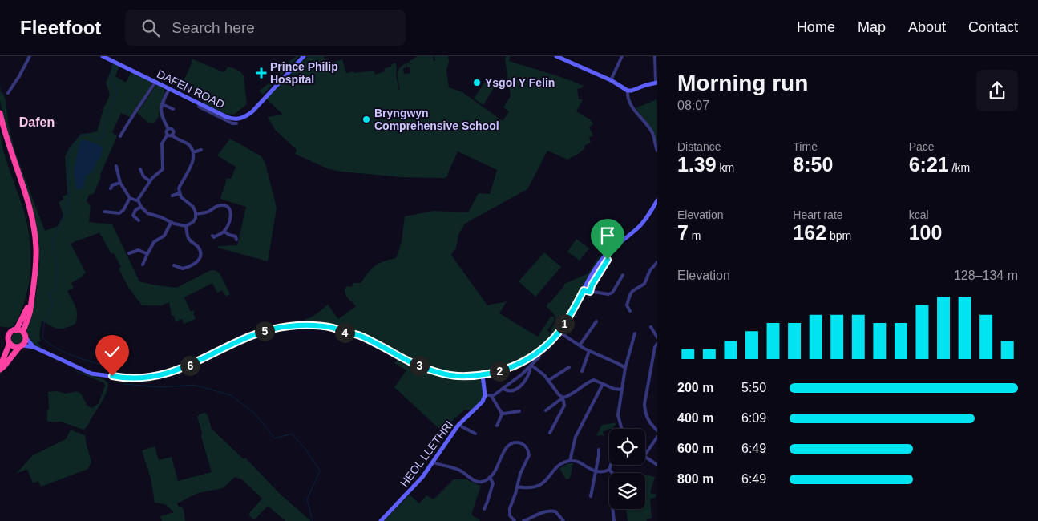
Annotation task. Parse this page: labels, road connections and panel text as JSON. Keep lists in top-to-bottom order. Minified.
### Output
{"streets":{"main road":["DAFEN ROAD","HEOL LLETHRI"]},"districts":["Dafen"],"places":{"health":["Prince Philip Hospital"],"other":["Ysgol Y Felin","Bryngwyn Comprehensive School"]},"page":{"header":"Fleetfoot","search":"Search here","nav":["Home","Map","About","Contact"],"heading":["Morning run","08:07"],"stats":[["Distance","1.39 km"],["Time","8:50"],["Pace","6:21 /km"],["Elevation","7 m"],["Heart rate","162 bpm"],["kcal","100"]],"chart":["Elevation","128–134 m"],"pins":["1","5","4","3","6","2"],"list":[{"name":"200 m","note":"5:50"},{"name":"400 m","note":"6:09"},{"name":"600 m","note":"6:49"},{"name":"800 m","note":"6:49"}]}}
